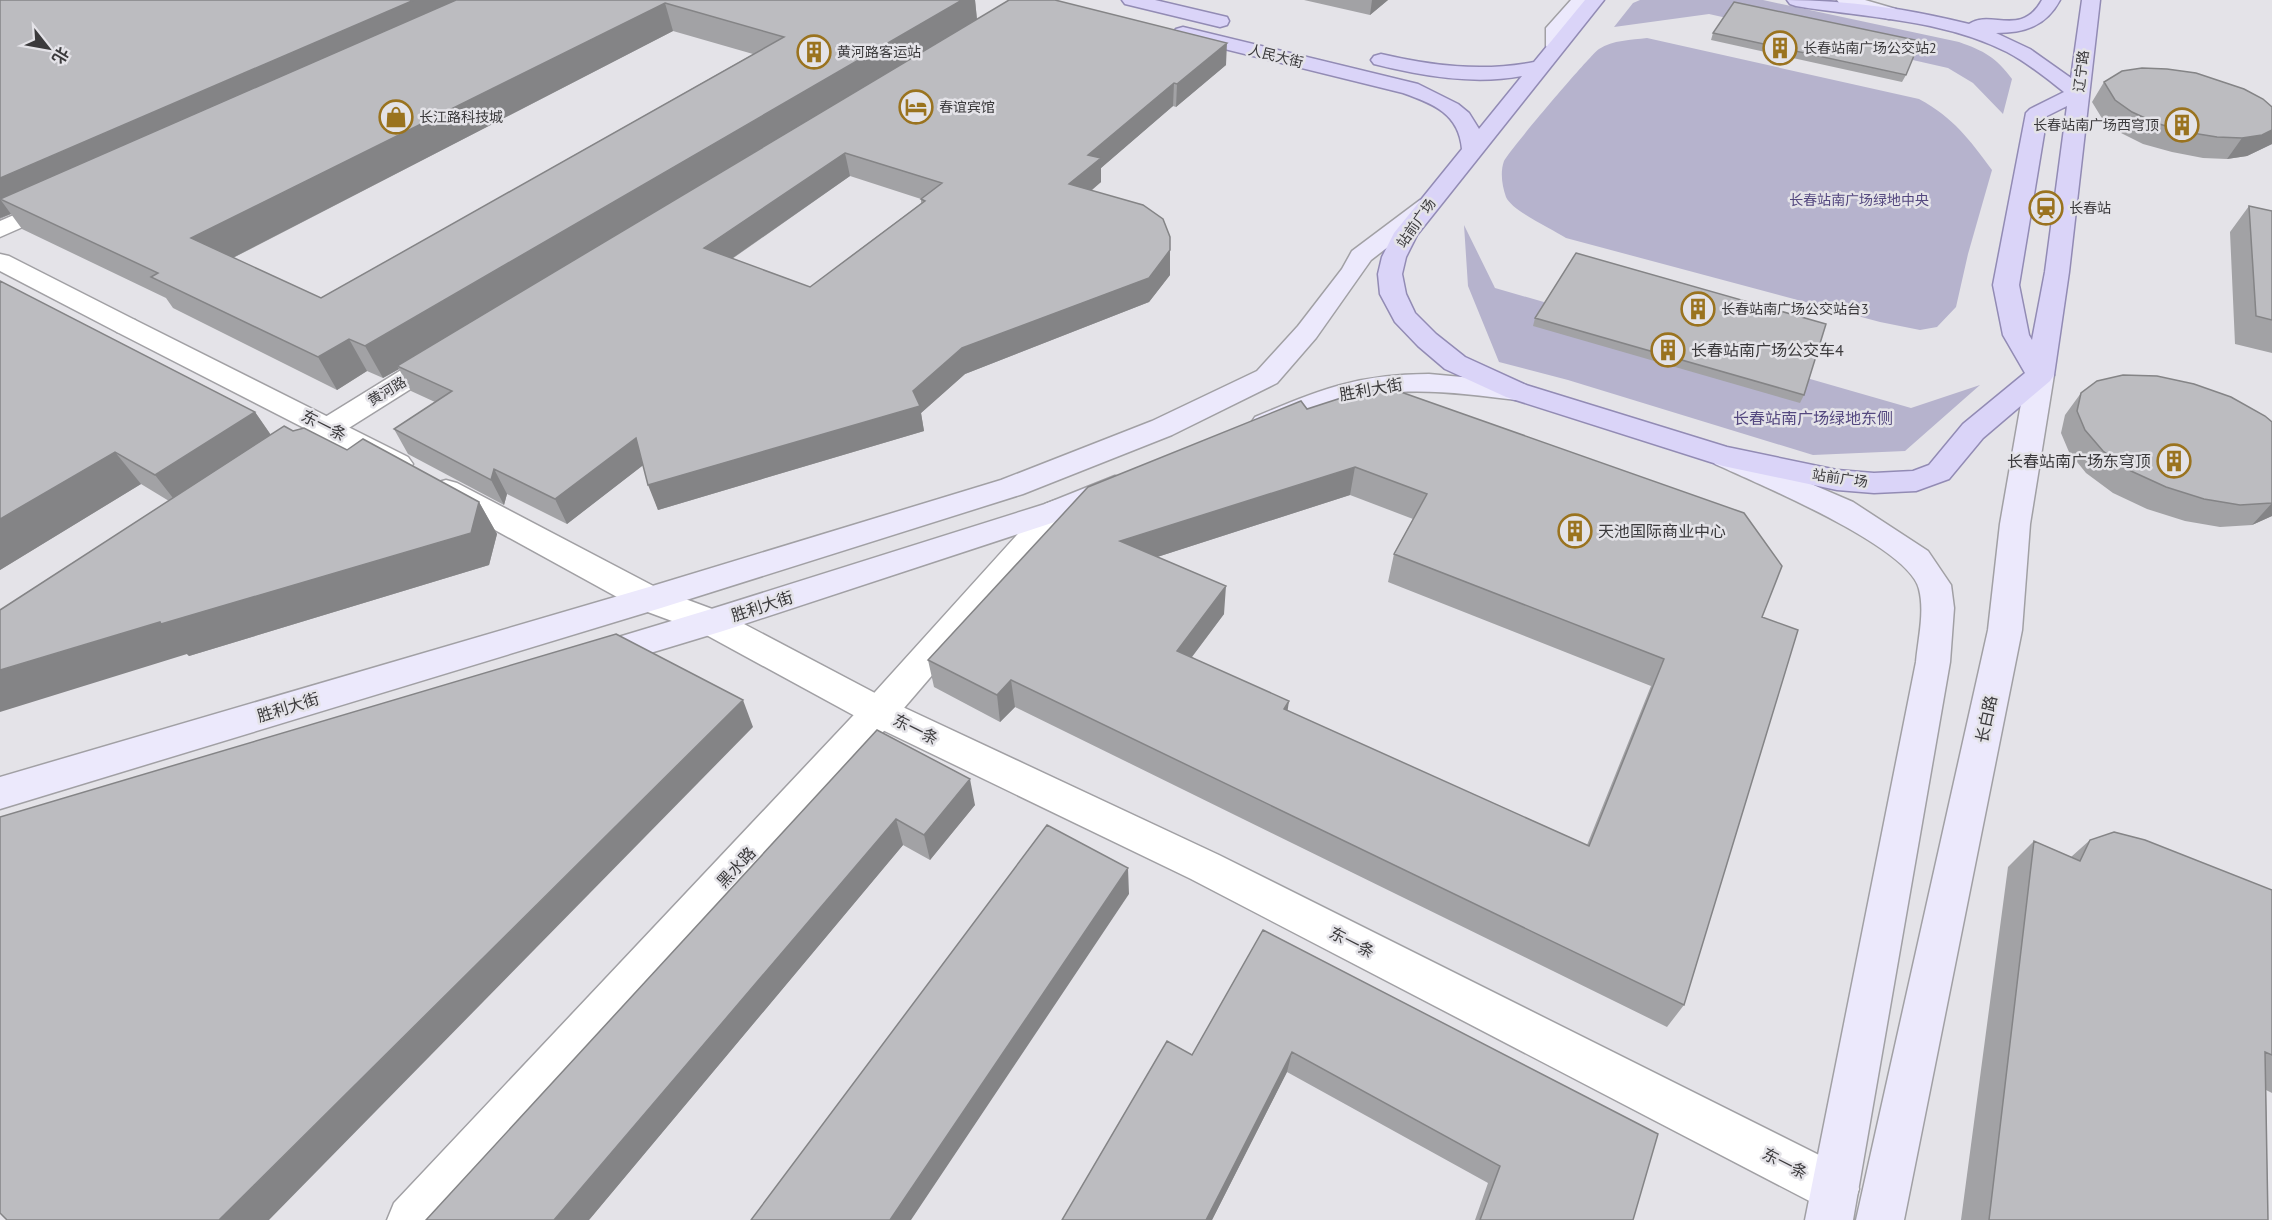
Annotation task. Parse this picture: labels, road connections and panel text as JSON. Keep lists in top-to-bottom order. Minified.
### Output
{"streets":{"main road":["人民大街","辽宁路","站前广场","胜利大街","长白路"],"street":["黄河路","东一条","黑水路"]},"crossings":[["人民大街","站前广场"],["辽宁路","长白路"],["站前广场","胜利大街"],["站前广场","长白路"],["胜利大街","东一条"],["胜利大街","黑水路"],["黄河路","东一条"],["东一条","黑水路"]],"parks":["长春站南广场绿地中央","长春站南广场绿地东侧"],"places":{"building":["长春站南广场公交站2","黄河路客运站","长春站南广场西穹顶","长春站南广场公交站台3","长春站南广场公交车4","长春站南广场东穹顶","天池国际商业中心"],"hotel":["春谊宾馆"],"shop":["长江路科技城"],"station":["长春站"]},"north":"bottom right"}
